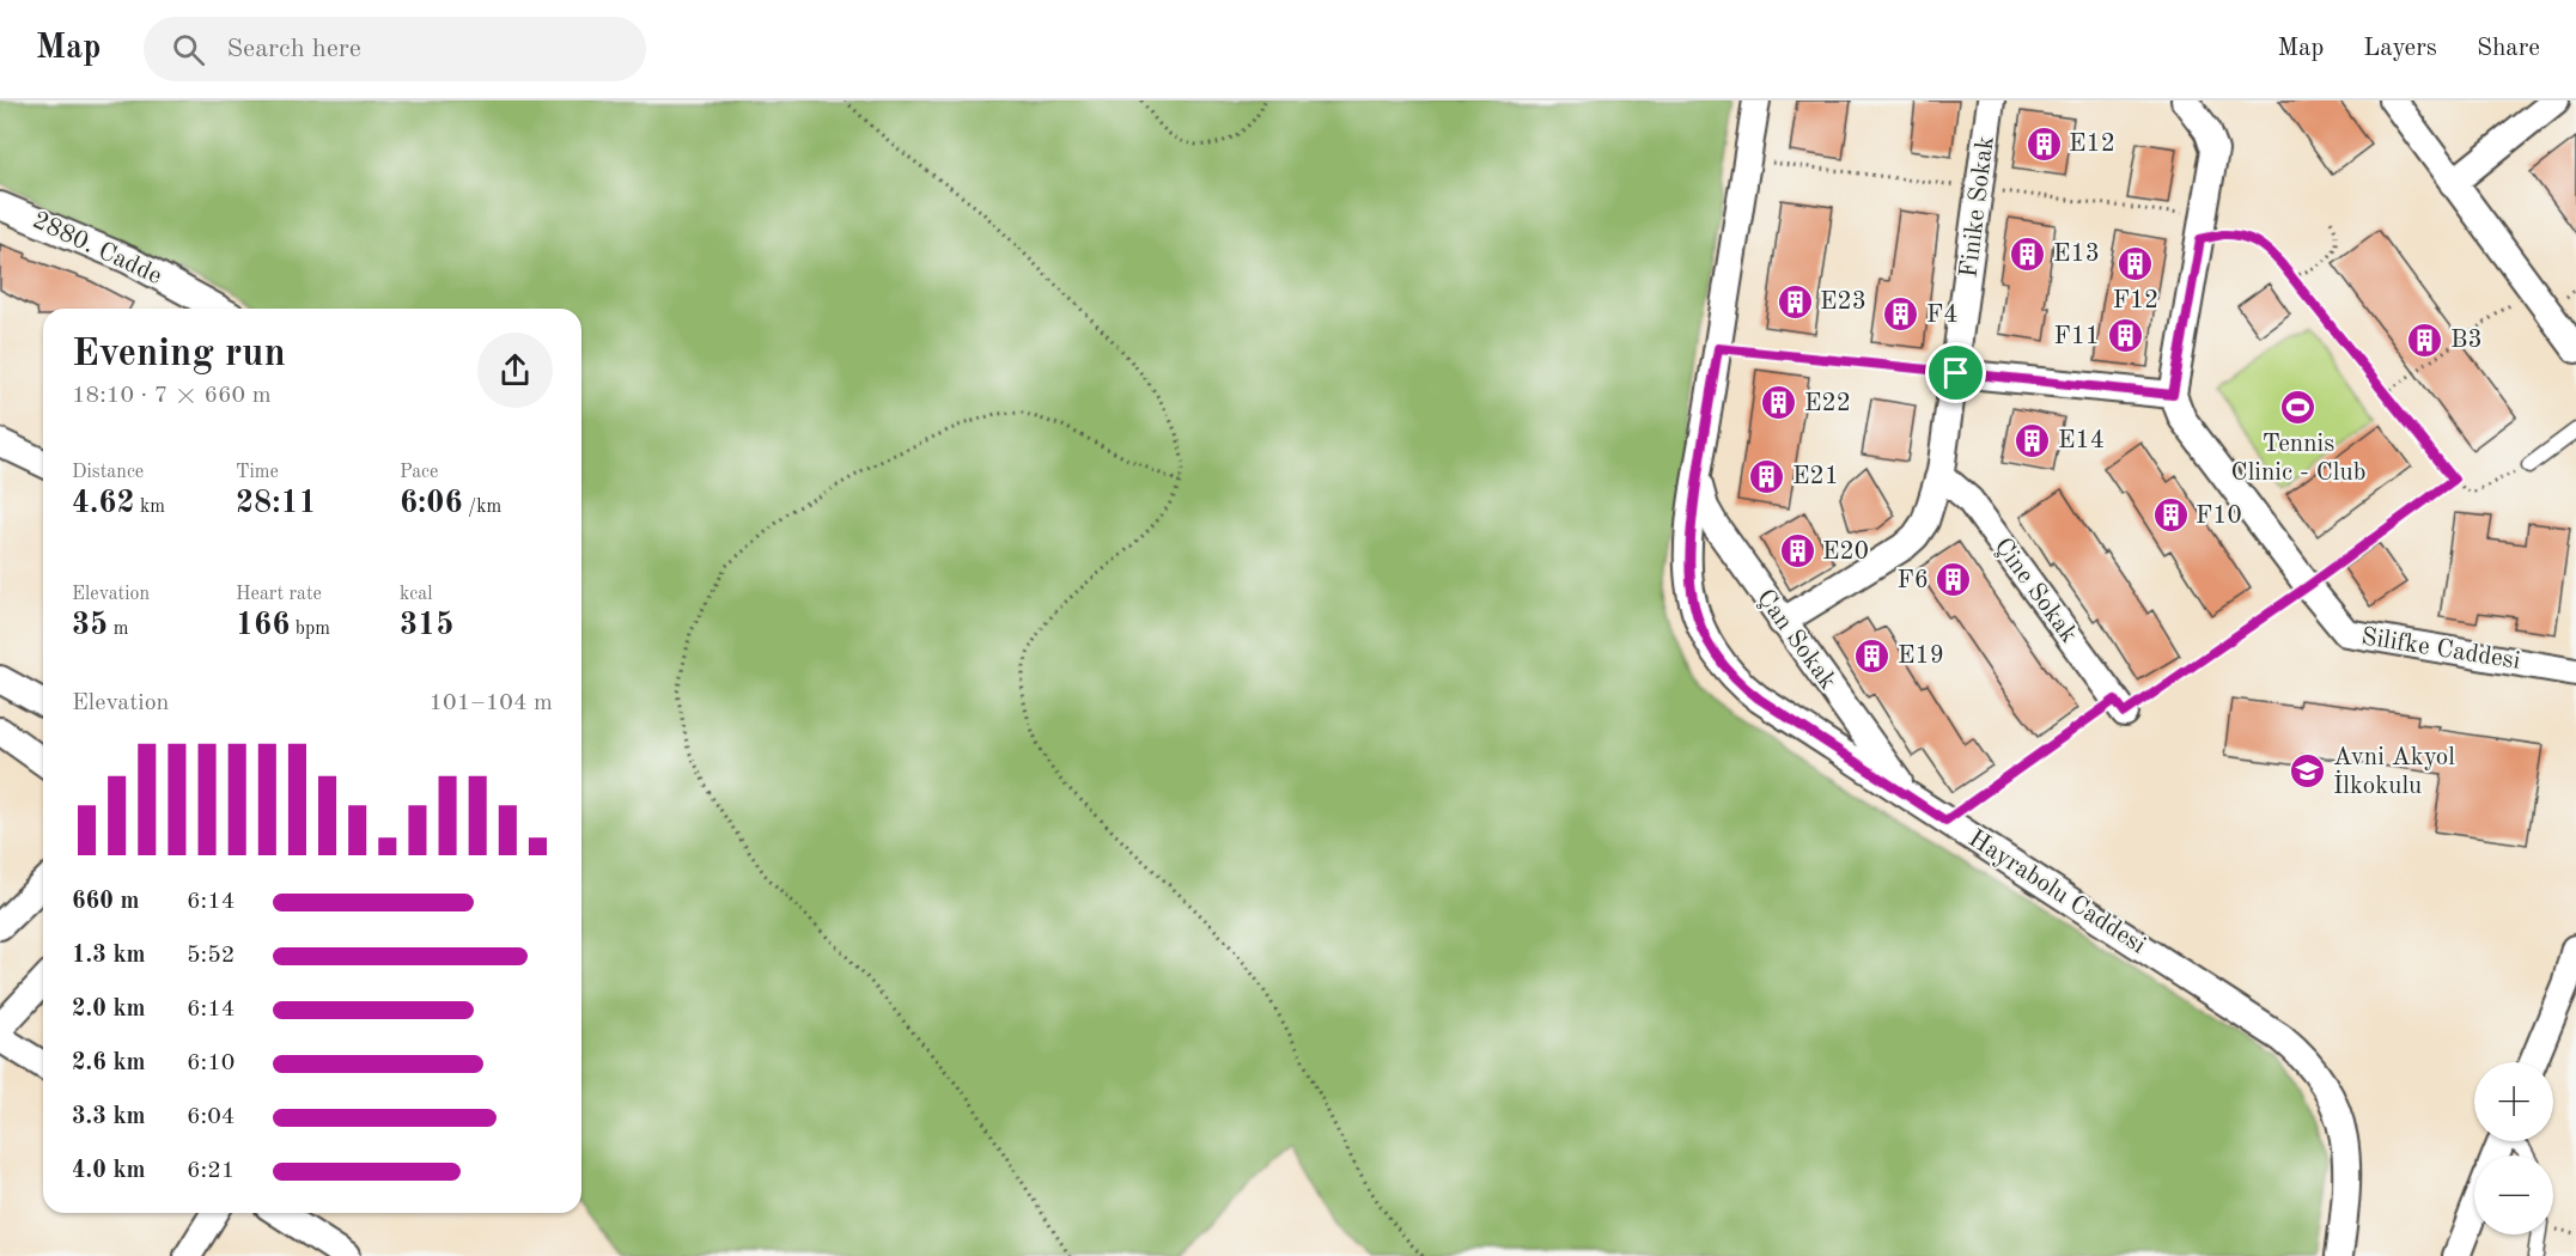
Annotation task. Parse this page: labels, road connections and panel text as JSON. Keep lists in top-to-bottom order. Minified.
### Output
{"streets":{"street":["Finike Sokak","2880. Cadde","Çine Sokak","Çan Sokak","Silifke Caddesi","Hayrabolu Caddesi"]},"crossings":[["Finike Sokak","Çine Sokak"],["Finike Sokak","Çan Sokak"],["Çan Sokak","Hayrabolu Caddesi"]],"places":{"building":["E12","E13","F12","E23","F4","F11","B3","E22","E14","E21","F10","E20","F6","E19"],"sports":["Tennis Clinic - Club"],"school or university":["Avni Akyol İlkokulu"]},"page":{"header":"Map","search":"Search here","nav":["Map","Layers","Share"],"heading":["Evening run","18:10 · 7 × 660 m"],"stats":[["Distance","4.62 km"],["Time","28:11"],["Pace","6:06 /km"],["Elevation","35 m"],["Heart rate","166 bpm"],["kcal","315"]],"chart":["Elevation","101–104 m"],"list":[{"name":"660 m","note":"6:14"},{"name":"1.3 km","note":"5:52"},{"name":"2.0 km","note":"6:14"},{"name":"2.6 km","note":"6:10"},{"name":"3.3 km","note":"6:04"},{"name":"4.0 km","note":"6:21"}],"map_buttons":["+","−"]}}
